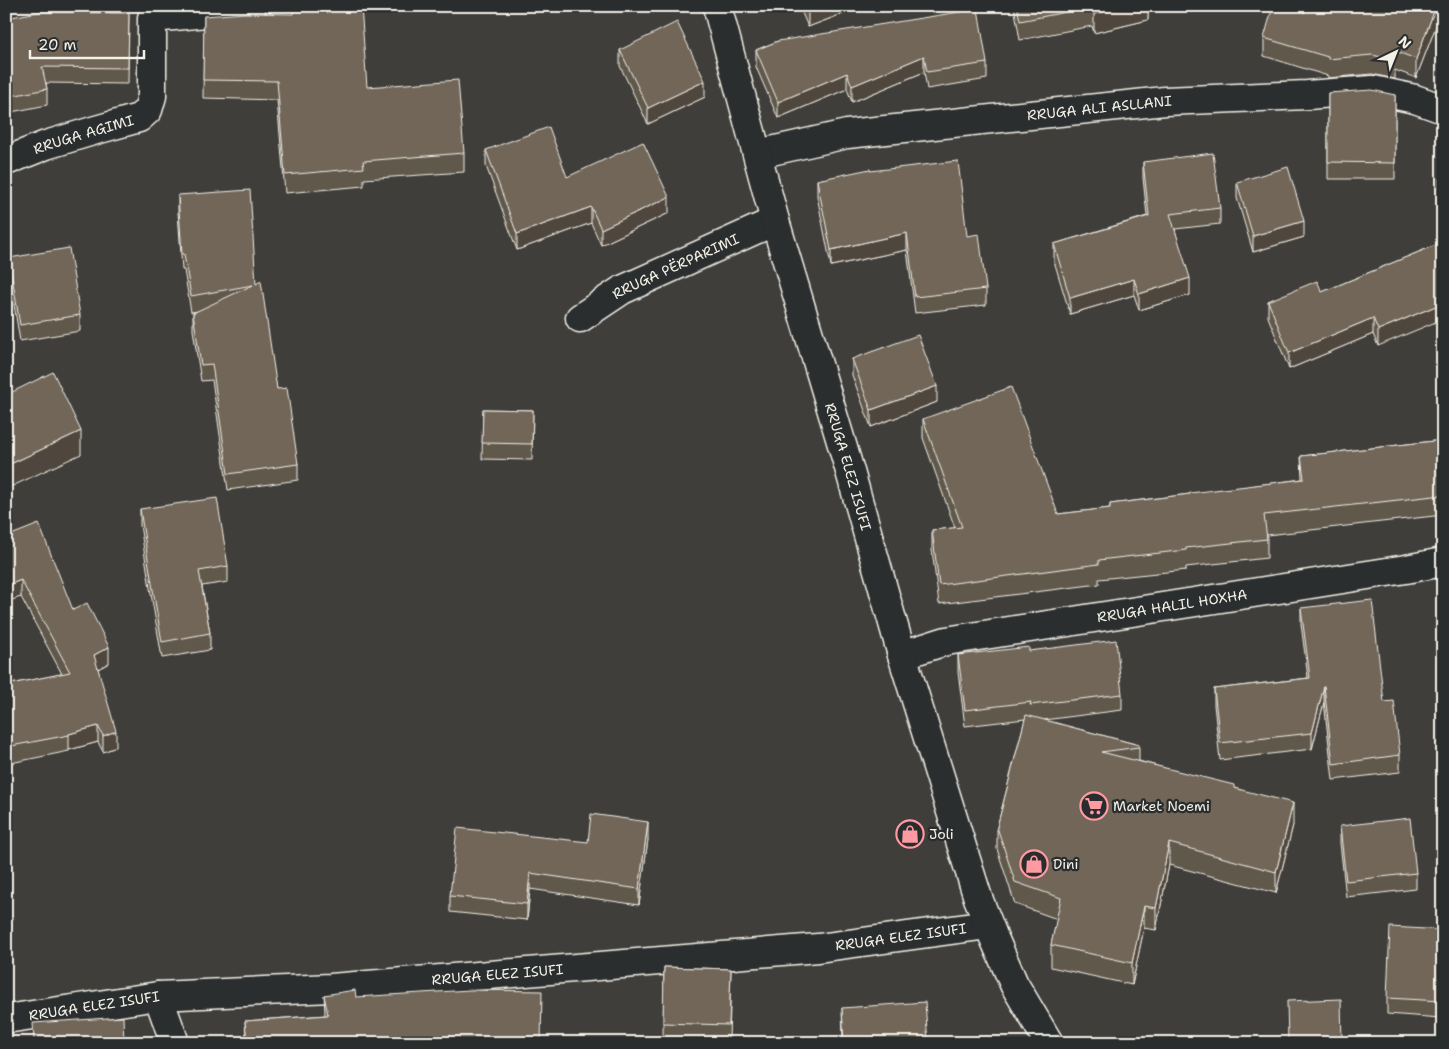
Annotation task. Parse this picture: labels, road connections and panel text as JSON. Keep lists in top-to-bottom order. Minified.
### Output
{"streets":{"street":["RRUGA ALI ASLLANI","RRUGA AGIMI","RRUGA PËRPARIMI","RRUGA ELEZ ISUFI","RRUGA HALIL HOXHA"]},"crossings":[["RRUGA ALI ASLLANI","RRUGA ELEZ ISUFI"],["RRUGA PËRPARIMI","RRUGA ELEZ ISUFI"],["RRUGA ELEZ ISUFI","RRUGA HALIL HOXHA"]],"places":{"supermarket":["Market Noemi"],"shop":["Joli","Dini"]},"scale_bar":"20 m","north":"top right"}
